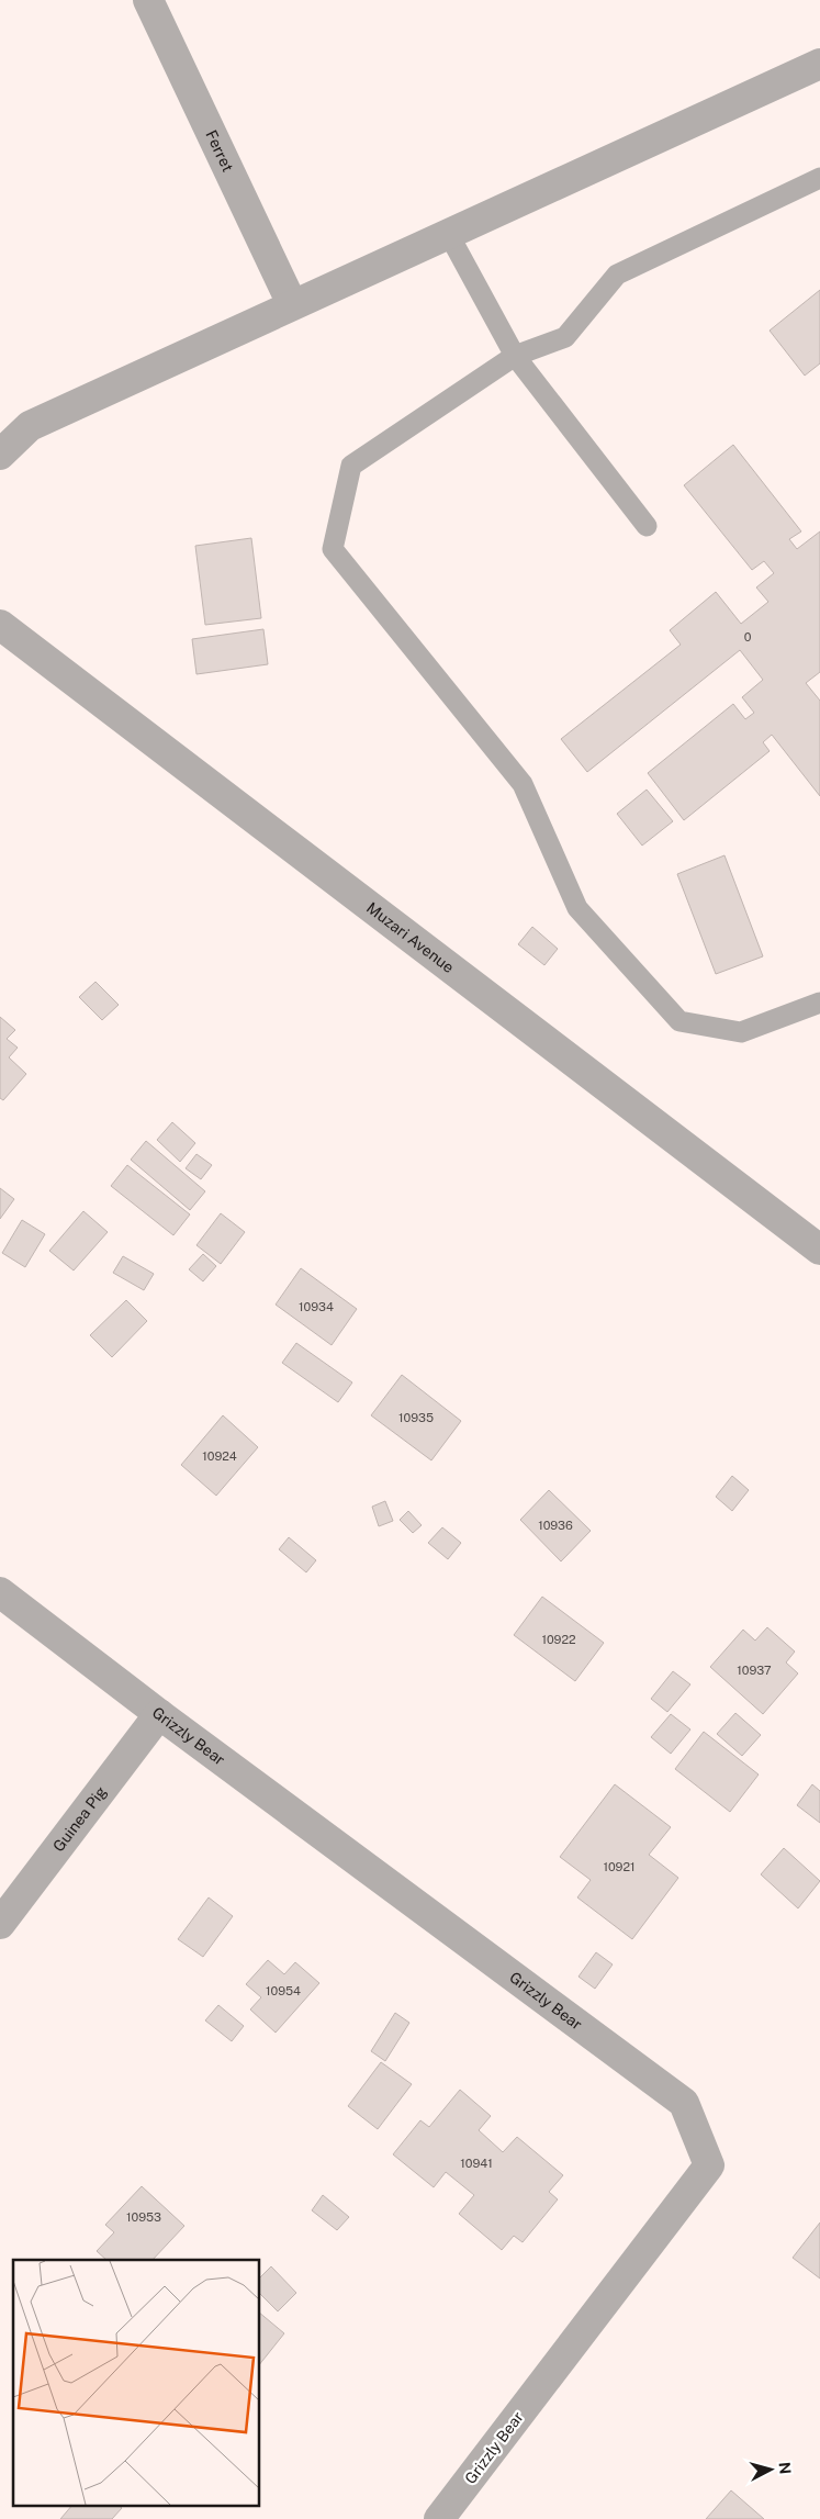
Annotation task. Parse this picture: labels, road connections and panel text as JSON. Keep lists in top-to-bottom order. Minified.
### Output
{"streets":{"street":["Ferret","Muzari Avenue","Grizzly Bear","Guinea Pig"]},"crossings":[["Grizzly Bear","Guinea Pig"]],"house_numbers":["0","10934","10935","10924","10936","10922","10937","10921","10954","10941","10953"],"north":"right"}
